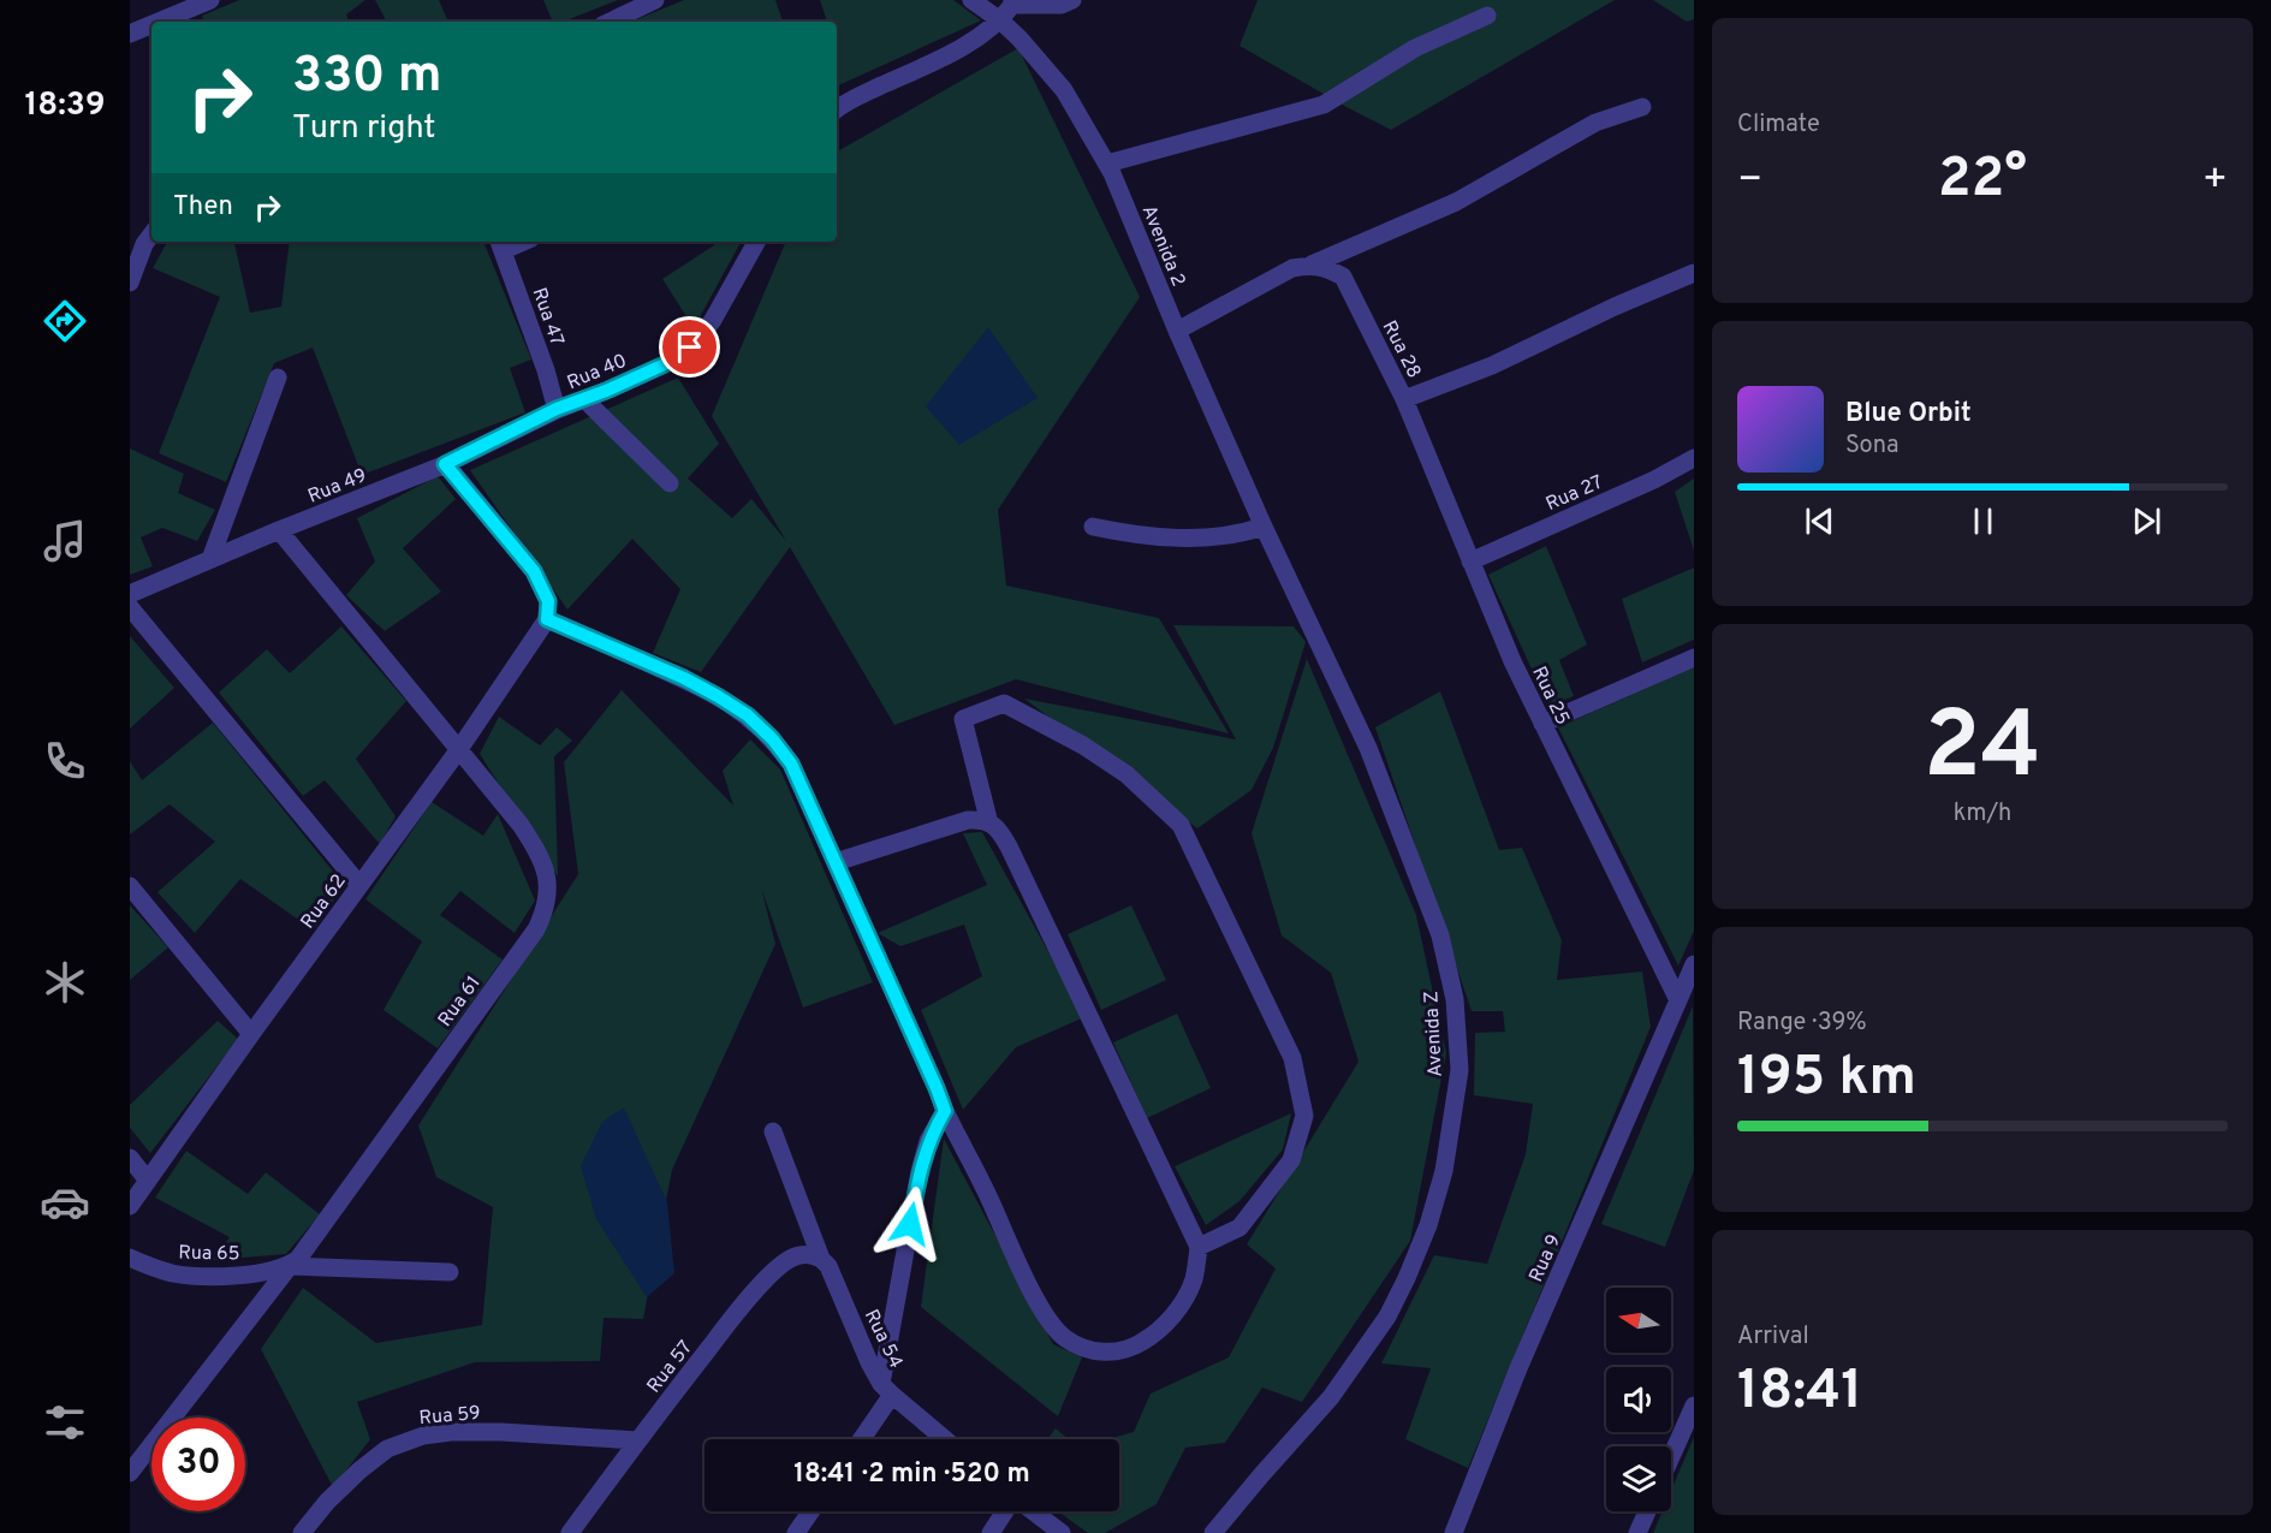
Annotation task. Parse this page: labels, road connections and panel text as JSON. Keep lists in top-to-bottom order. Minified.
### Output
{"streets":{"street":["Avenida 2","Rua 47","Rua 28","Rua 40","Rua 49","Rua 27","Rua 25","Rua 62","Rua 61","Avenida Z","Rua 65","Rua 9","Rua 54","Rua 57","Rua 59"]},"crossings":[["Avenida 2","Avenida Z"],["Rua 47","Rua 40"],["Rua 47","Rua 49"],["Rua 28","Rua 25"],["Rua 40","Rua 49"],["Rua 49","Rua 61"],["Rua 27","Rua 25"],["Rua 25","Rua 9"],["Rua 62","Rua 61"],["Rua 61","Rua 65"],["Rua 54","Rua 57"],["Rua 57","Rua 59"]],"north":"left","page":{"tabs":"18:39","tile":["Climate",["24","km/h"],["Range · 39%","195 km"],["Arrival","18:41"]],"turn":["330 m","Turn right"],"heat":["−","22°","+"],"then":"Then","song":["Blue Orbit","Sona"],"limit":"30","trip":"18:41 · 2 min · 520 m"}}
